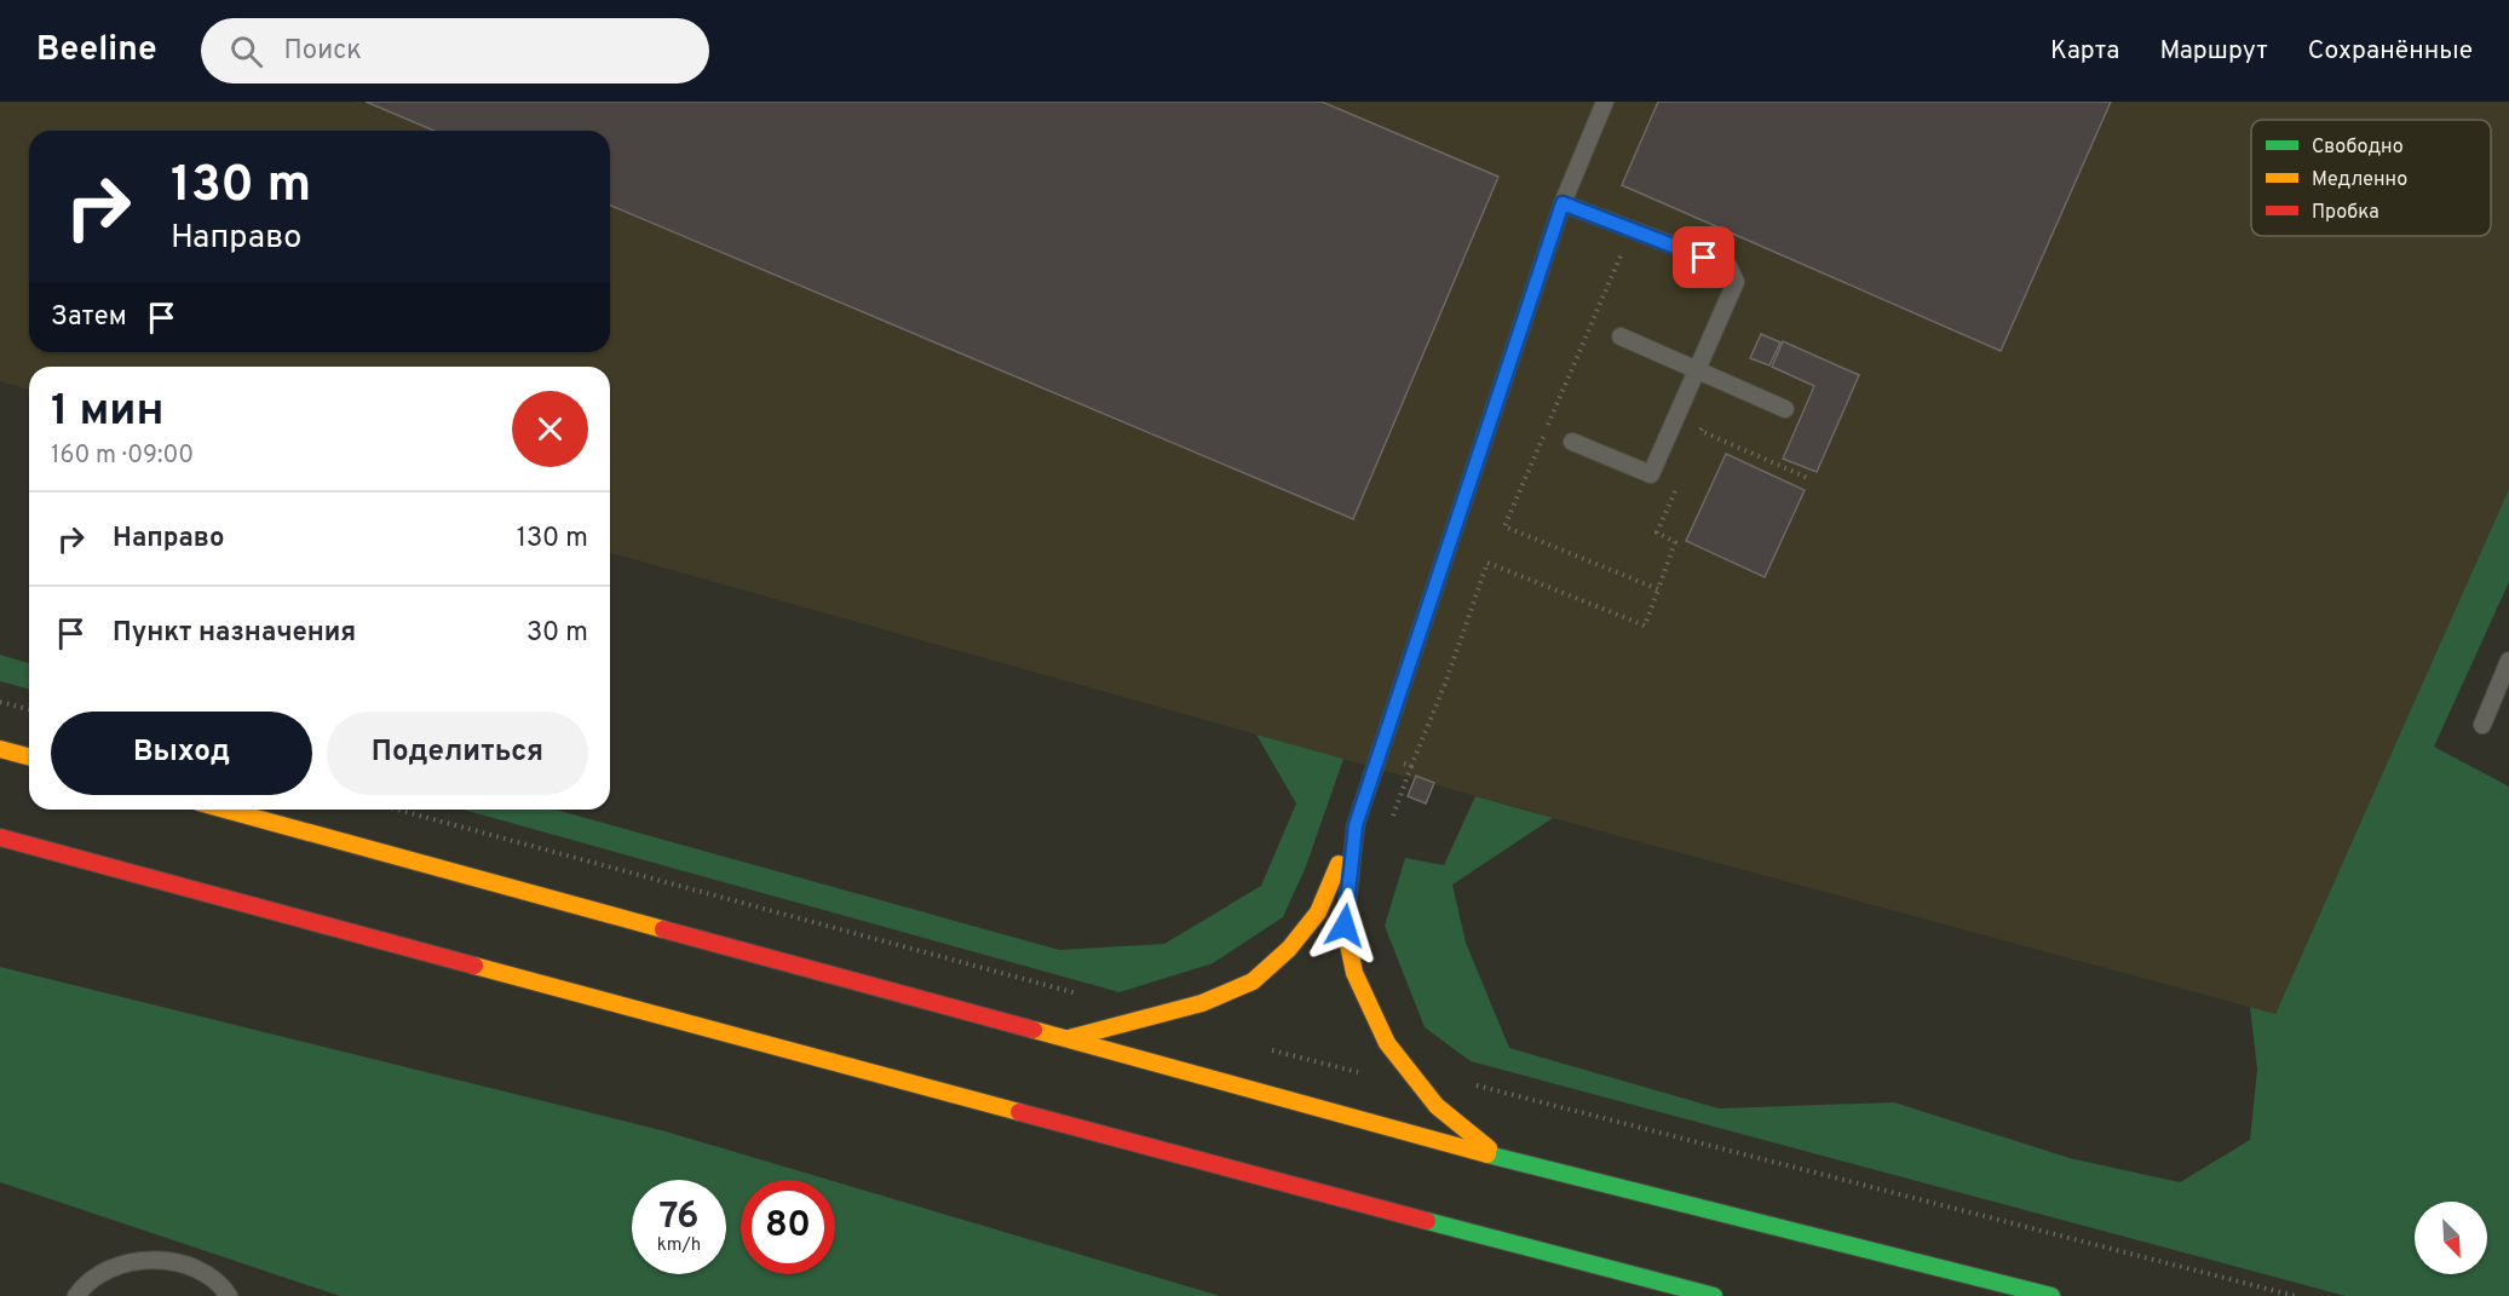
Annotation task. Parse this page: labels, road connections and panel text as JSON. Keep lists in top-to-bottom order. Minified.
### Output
{"legend":["Свободно","Медленно","Пробка"],"north":"bottom right","page":{"header":"Beeline","search":"Поиск","nav":["Карта","Маршрут","Сохранённые"],"turn":["130 m","Направо"],"then":"Затем","heading":["1 мин","160 m · 09:00"],"list":[{"name":"Направо","value":"130 m"},{"name":"Пункт назначения","value":"30 m"}],"buttons":["Выход","Поделиться"],"speed":"76 km/h","limit":"80"}}
